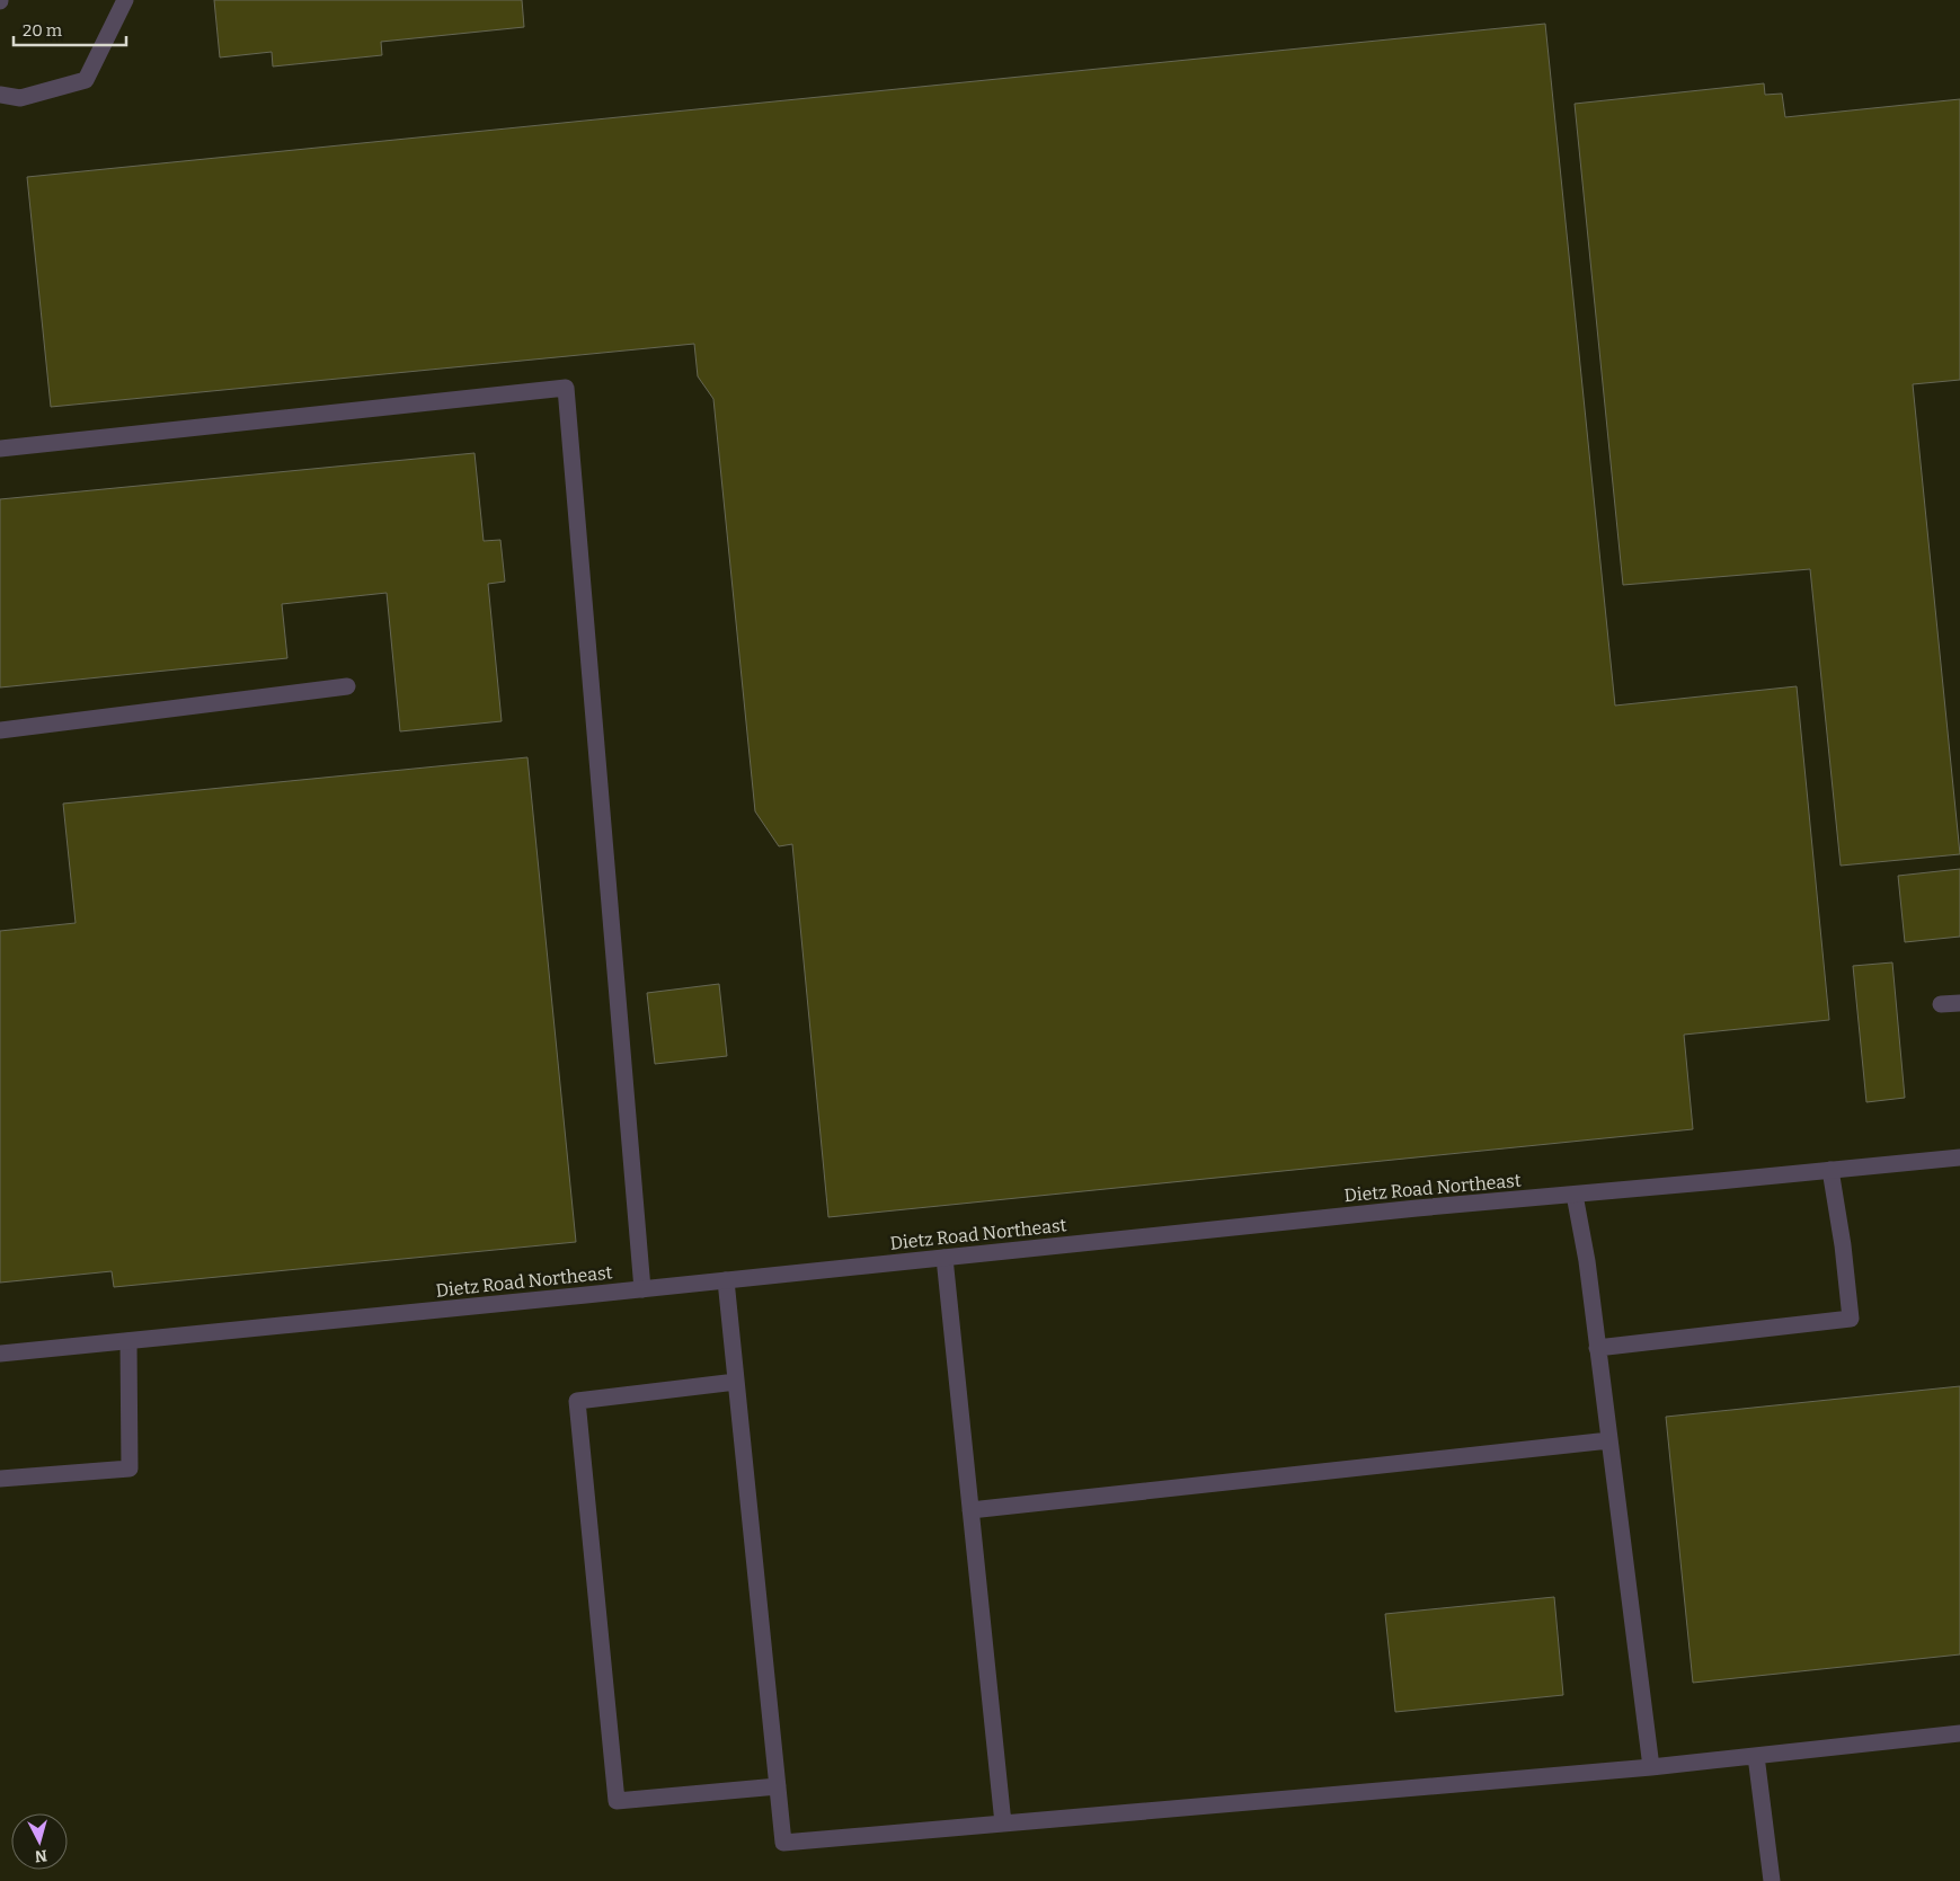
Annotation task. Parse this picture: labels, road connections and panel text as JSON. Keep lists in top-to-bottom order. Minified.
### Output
{"streets":{"street":["Dietz Road Northeast"]},"scale_bar":"20 m","north":"bottom"}
